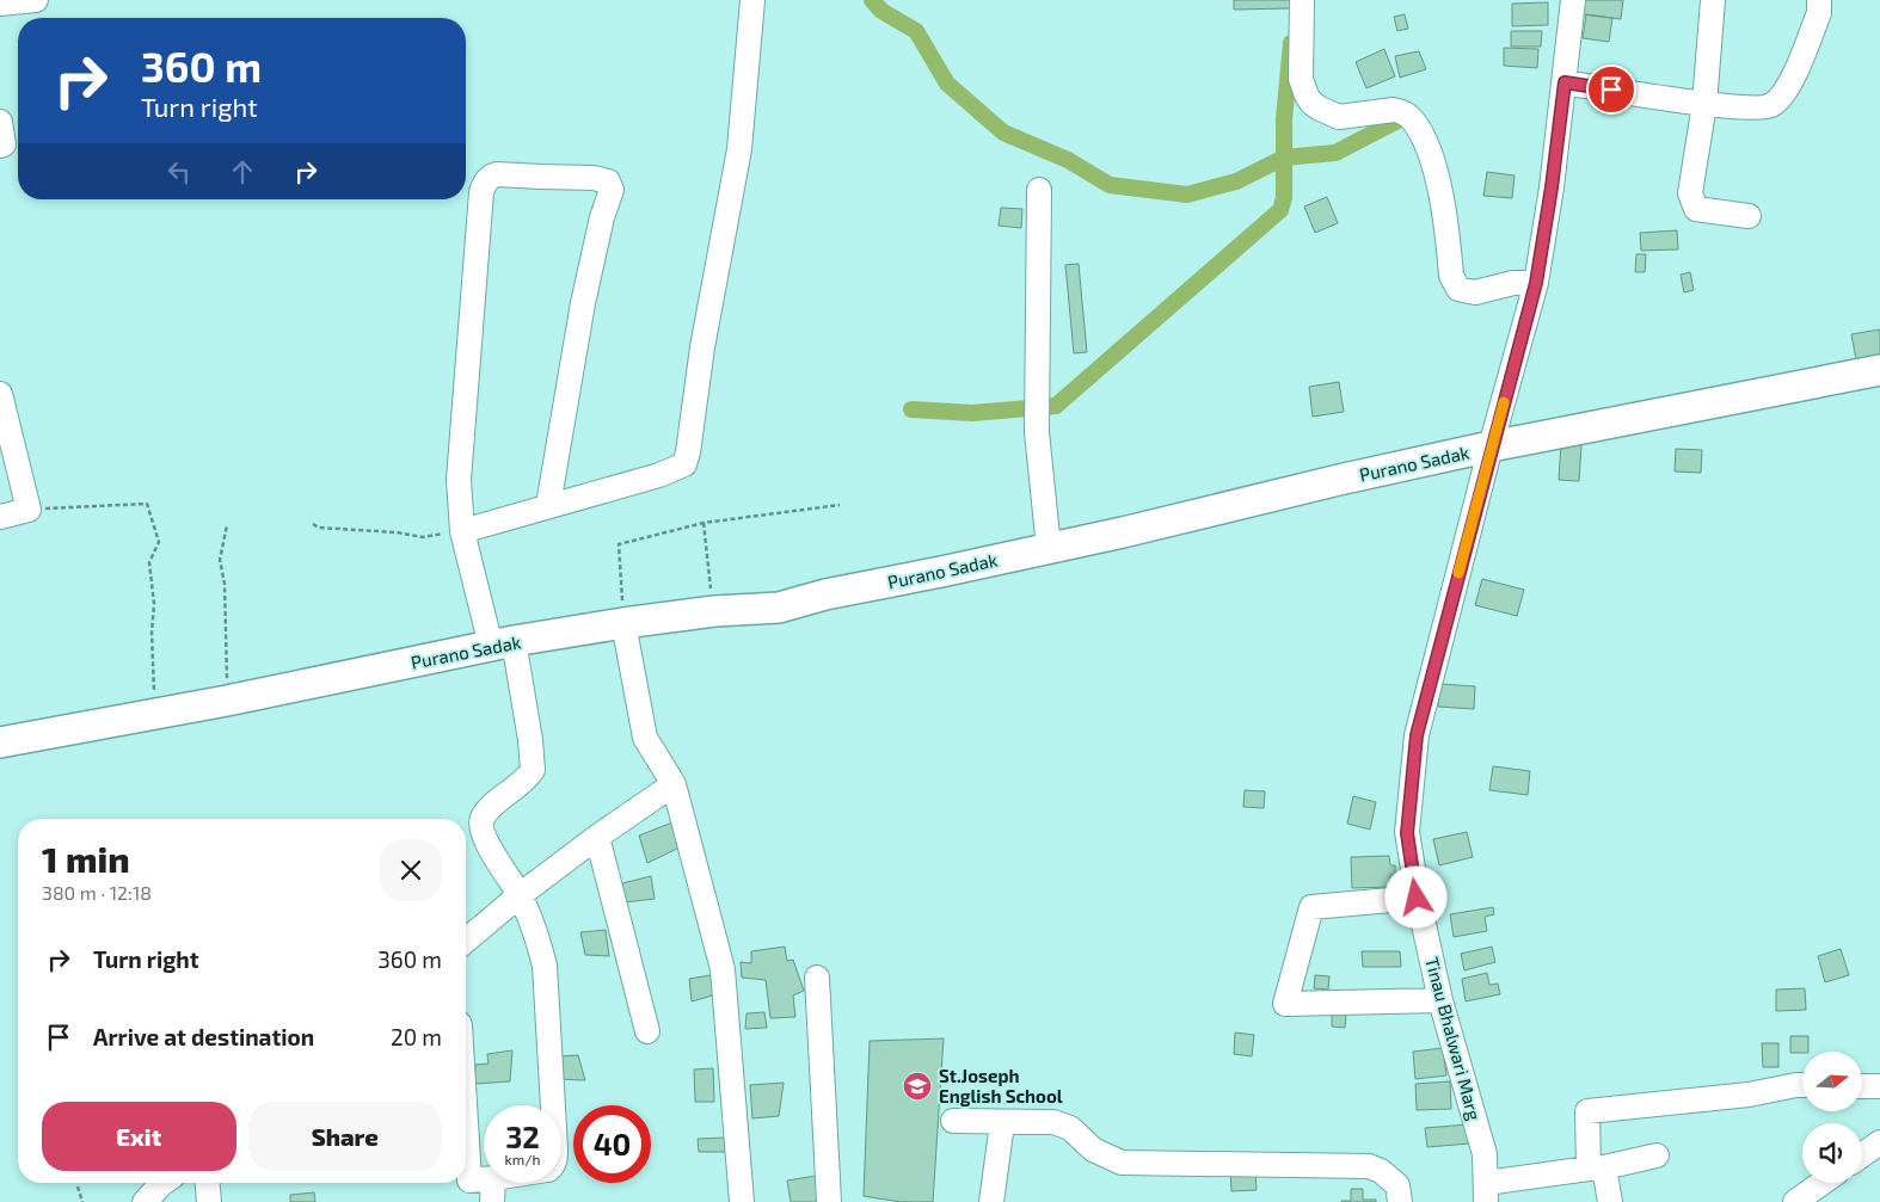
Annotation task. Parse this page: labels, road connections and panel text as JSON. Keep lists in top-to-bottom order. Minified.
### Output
{"streets":{"main road":["Purano Sadak"],"street":["Tinau Bhalwari Marg"]},"crossings":[["Purano Sadak","Tinau Bhalwari Marg"]],"places":{"school or university":["St.Joseph English School"]},"north":"right","page":{"turn":["360 m","Turn right"],"heading":["1 min","380 m · 12:18"],"list":[{"name":"Turn right","value":"360 m"},{"name":"Arrive at destination","value":"20 m"}],"buttons":["Exit","Share"],"speed":"32 km/h","limit":"40"}}
